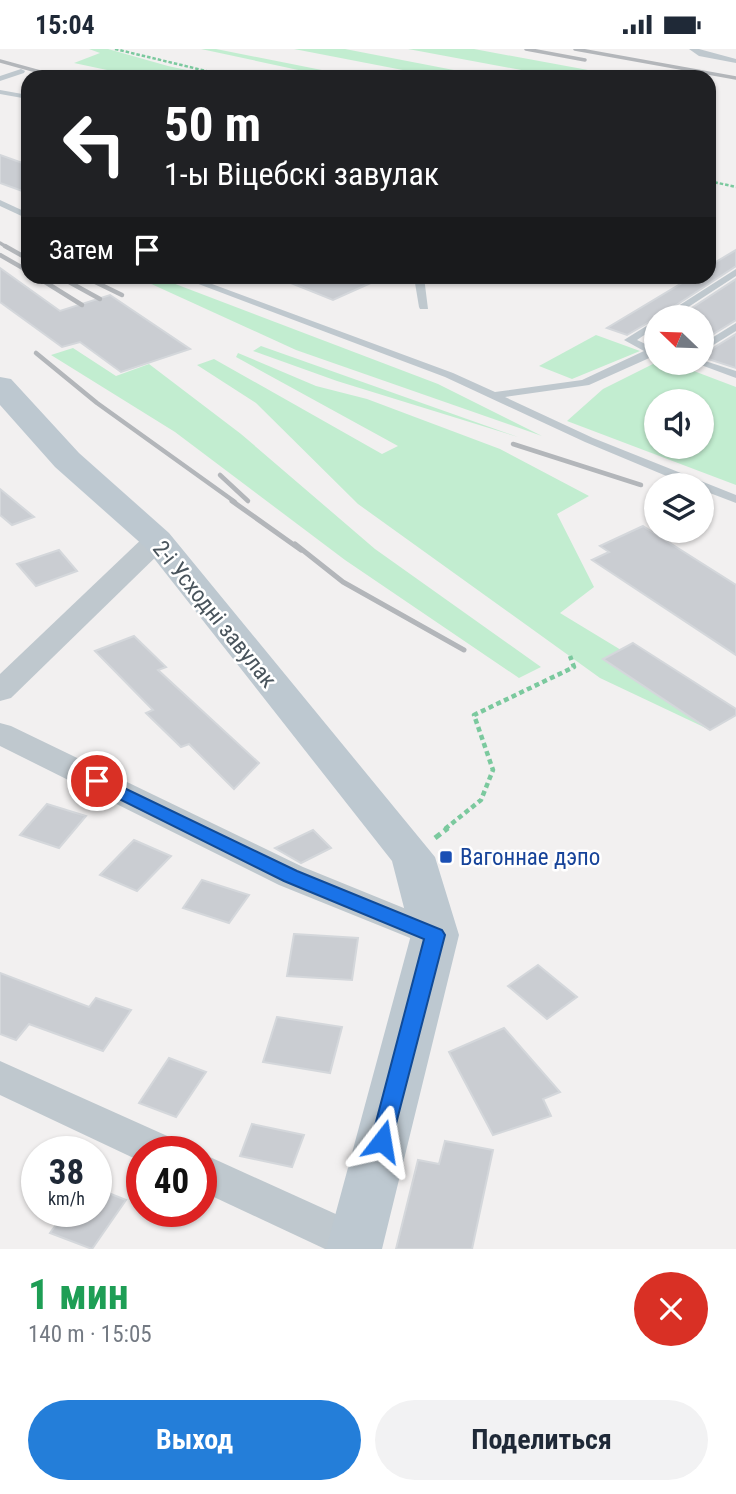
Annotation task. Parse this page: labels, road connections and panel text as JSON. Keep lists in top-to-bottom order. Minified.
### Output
{"streets":{"street":["2-і Усходні завулак"]},"places":{"transit":["Вагоннае дэпо"]},"north":"top left","page":{"status":"15:04","turn":["50 m","1-ы Віцебскі завулак"],"then":"Затем","speed":"38 km/h","limit":"40","heading":["1 мин","140 m · 15:05"],"buttons":["Выход","Поделиться"]}}
